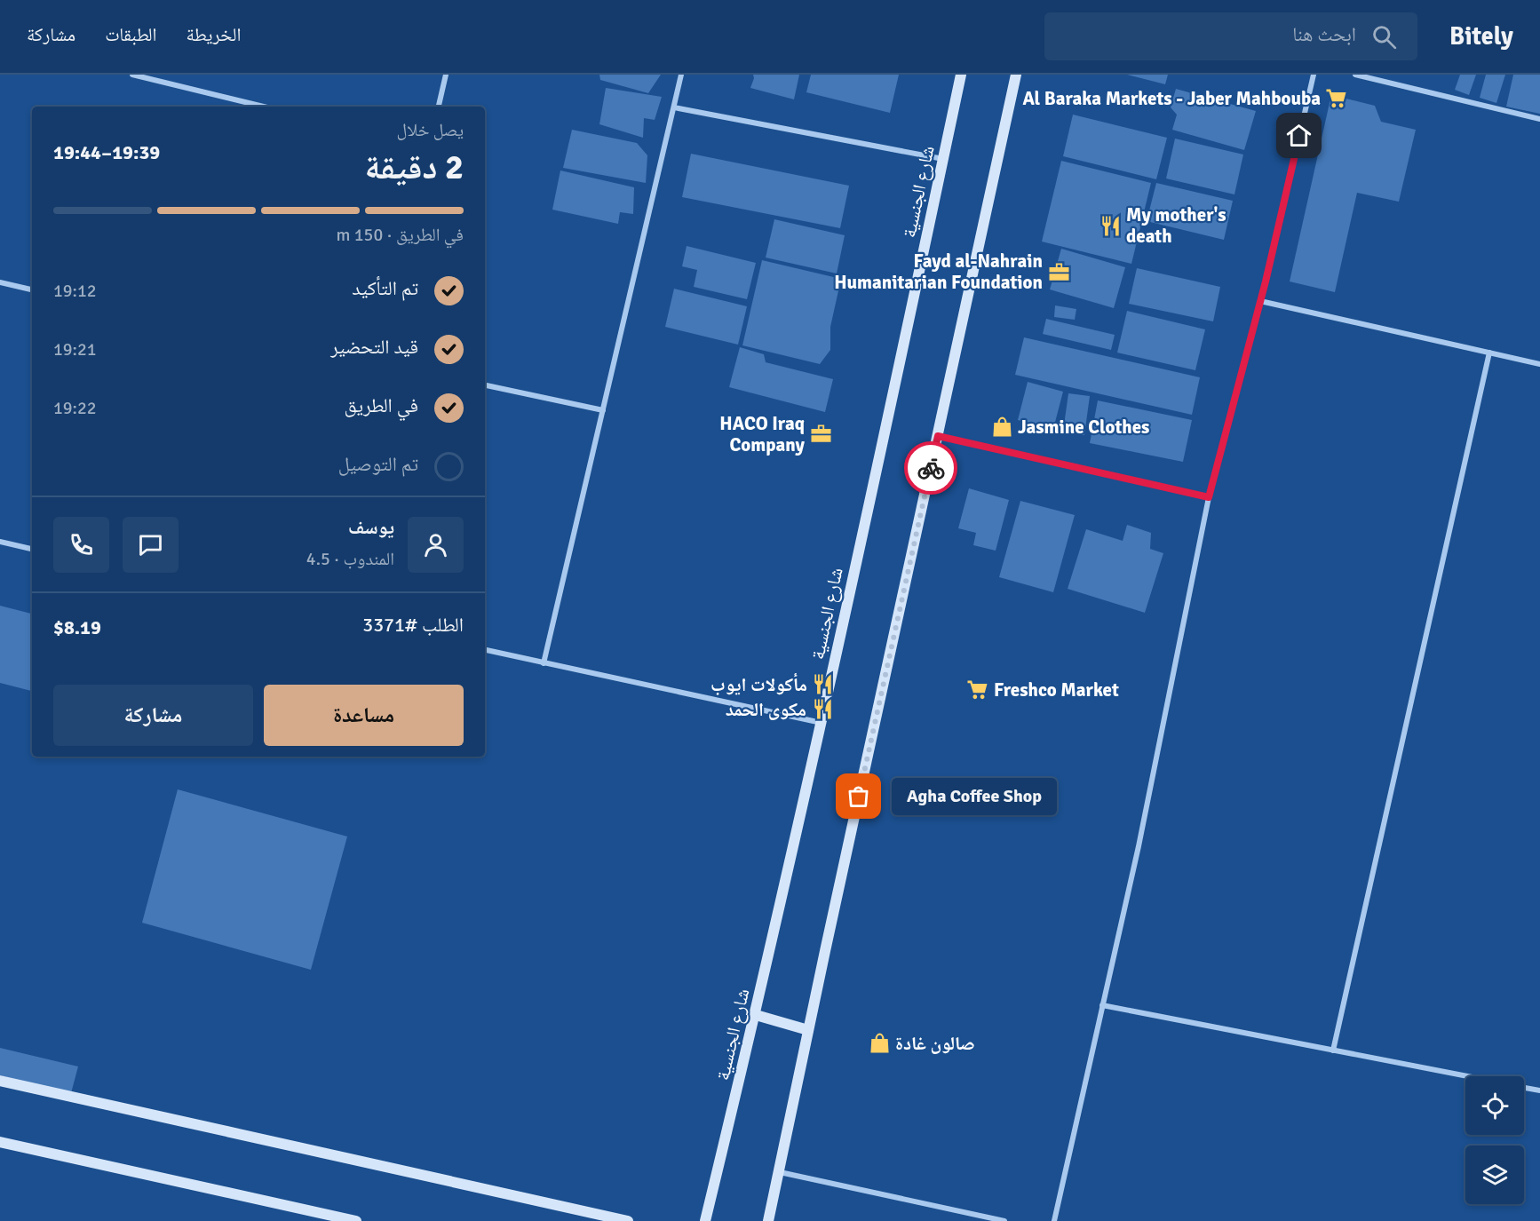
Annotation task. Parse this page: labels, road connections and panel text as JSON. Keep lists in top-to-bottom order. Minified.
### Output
{"streets":{"main road":["شارع الجنسية"]},"places":{"supermarket":["Al Baraka Markets - Jaber Mahbouba","Freshco Market"],"restaurant":["My mother's death","مأكولات ايوب","مكوى الحمد"],"office":["Fayd al-Nahrain Humanitarian Foundation","HACO Iraq Company"],"shop":["Jasmine Clothes","صالون غادة"],"other":["Agha Coffee Shop"]},"page":{"header":"Bitely","search":"ابحث هنا","nav":["الخريطة","الطبقات","مشاركة"],"heading":["2 دقيقة","يصل خلال","19:39–19:44"],"panel":["يوسف","المندوب · 4.5","الطلب #3371","$8.19"],"bar":"في الطريق · 150 m","list":[["تم التأكيد","19:12"],["قيد التحضير","19:21"],["في الطريق","19:22"],"تم التوصيل"],"buttons":["مساعدة","مشاركة"],"bubble":"Agha Coffee Shop"}}
